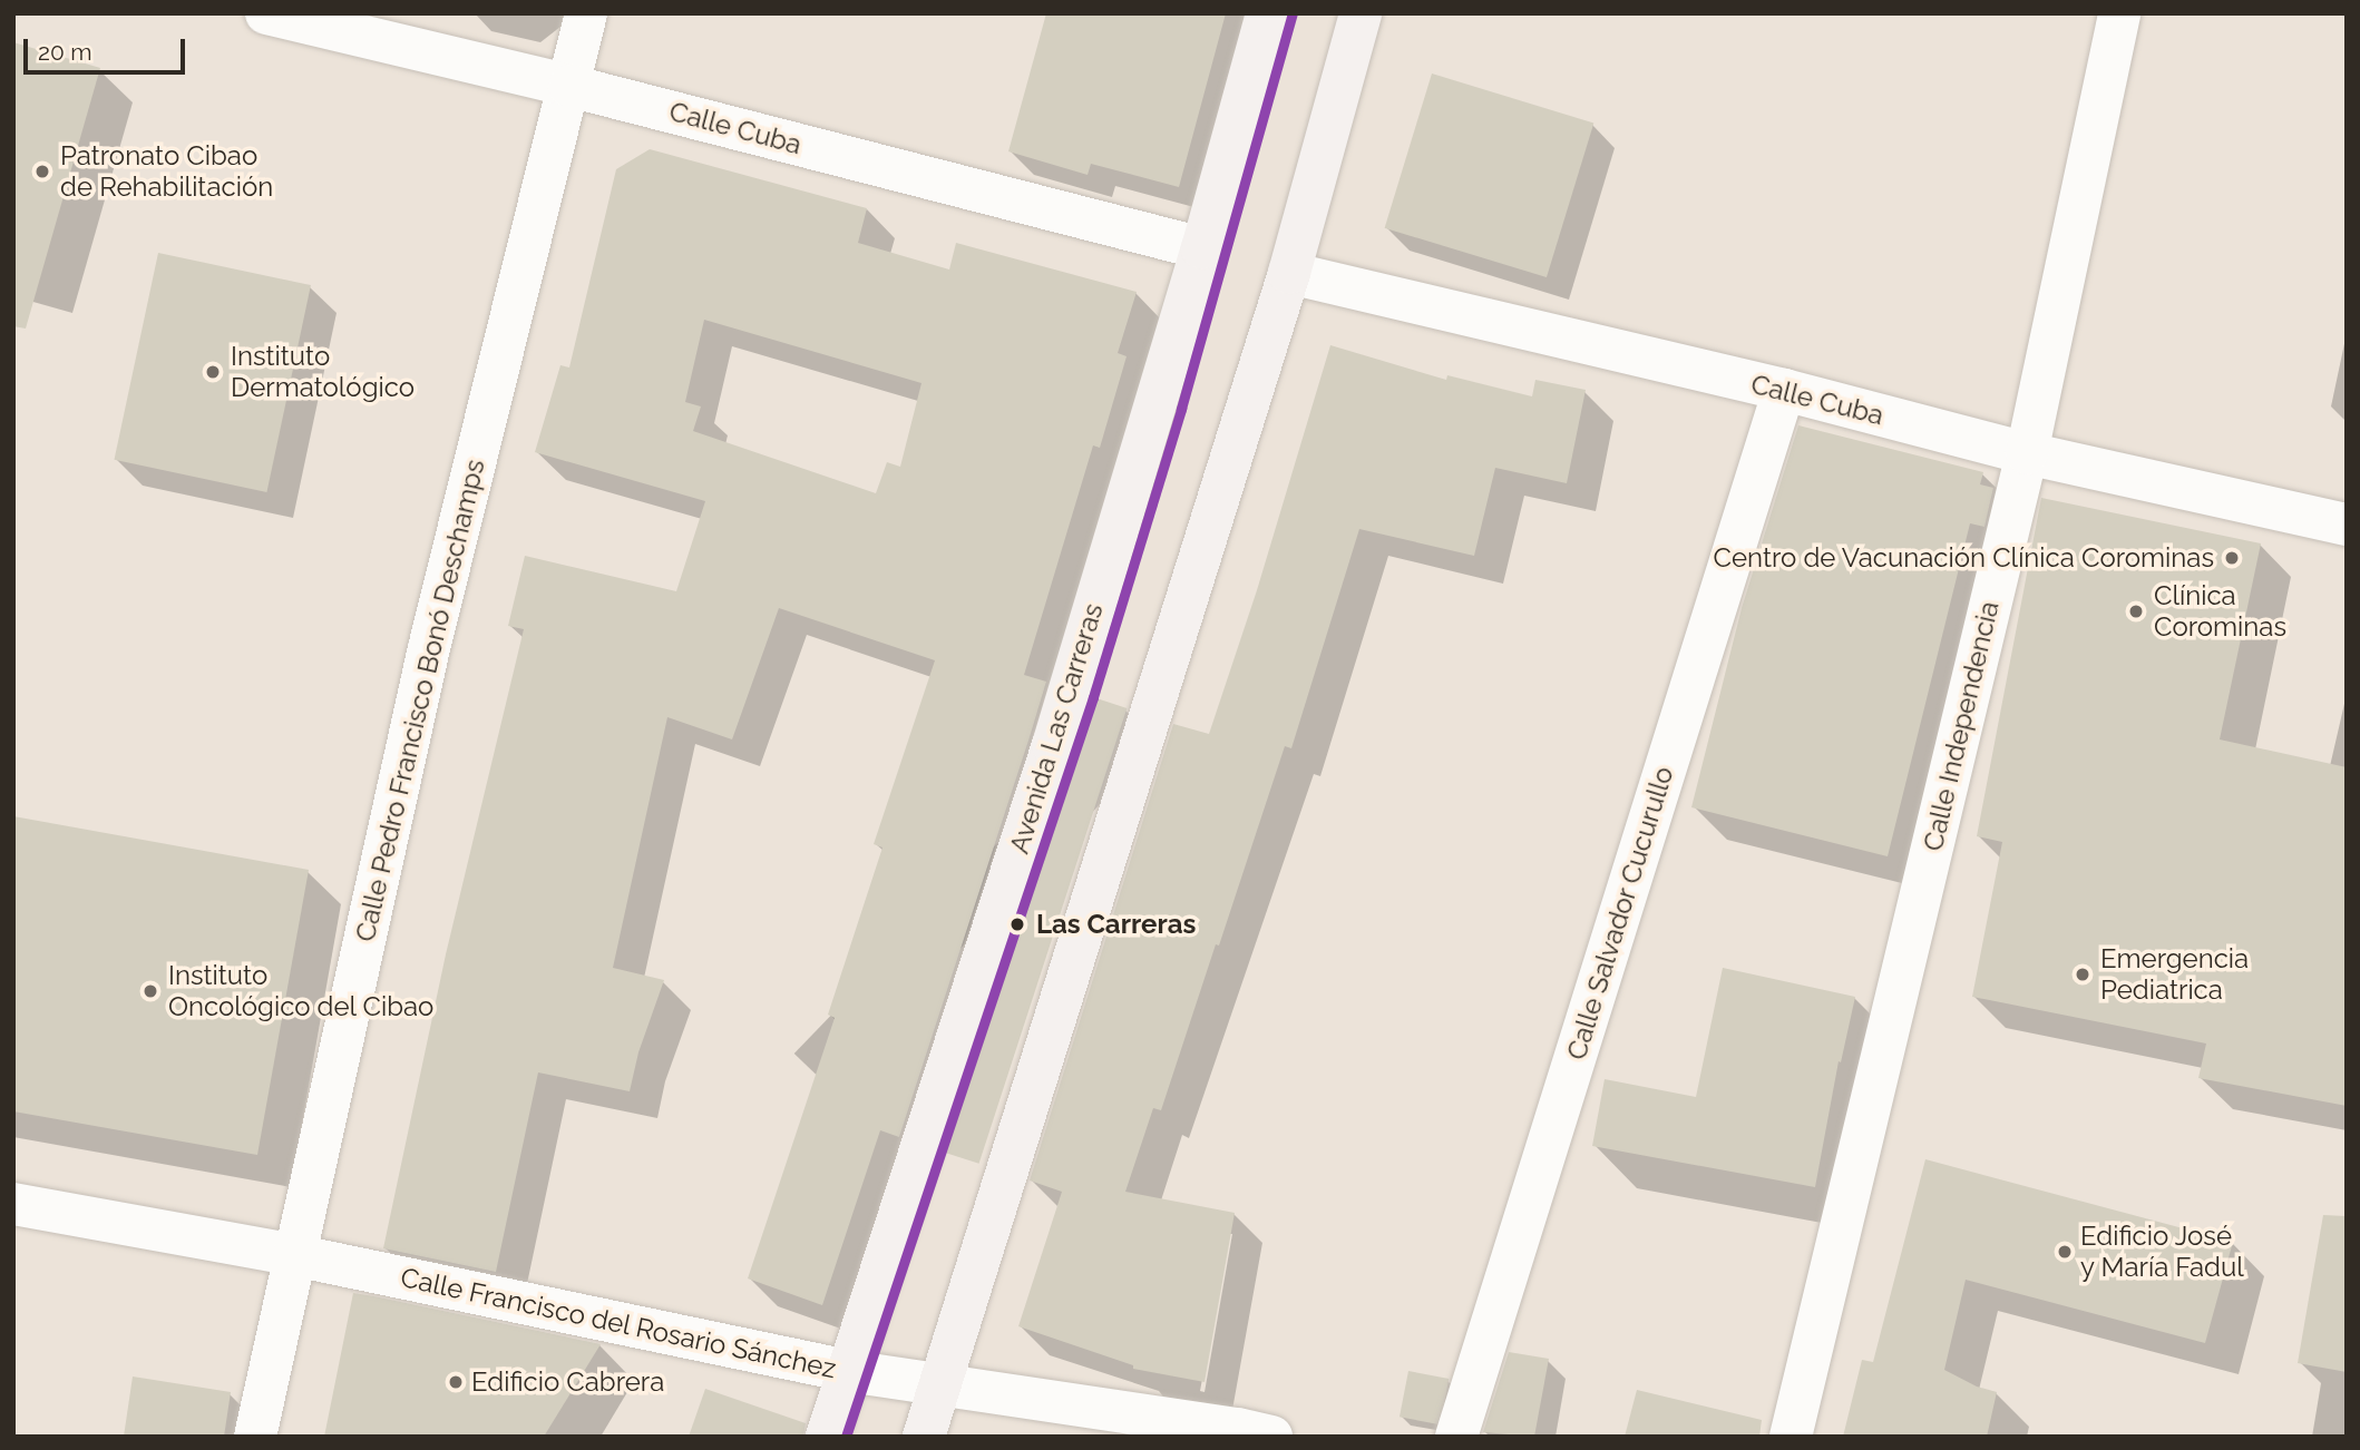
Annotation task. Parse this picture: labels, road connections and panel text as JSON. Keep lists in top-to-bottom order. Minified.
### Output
{"streets":{"main road":["Avenida Las Carreras"],"street":["Calle Cuba","Calle Pedro Francisco Bonó Deschamps","Calle Independencia","Calle Salvador Cucurullo","Calle Francisco del Rosario Sánchez"]},"crossings":[["Calle Cuba","Calle Pedro Francisco Bonó Deschamps"],["Calle Cuba","Calle Independencia"],["Calle Cuba","Avenida Las Carreras"],["Calle Cuba","Calle Salvador Cucurullo"],["Calle Pedro Francisco Bonó Deschamps","Calle Francisco del Rosario Sánchez"],["Avenida Las Carreras","Calle Francisco del Rosario Sánchez"]],"places":["Patronato Cibao de Rehabilitación","Instituto Dermatológico","Centro de Vacunación Clínica Corominas","Clínica Corominas","Las Carreras","Emergencia Pediatrica","Instituto Oncológico del Cibao","Edificio José y María Fadul","Edificio Cabrera"],"scale_bar":"20 m"}
